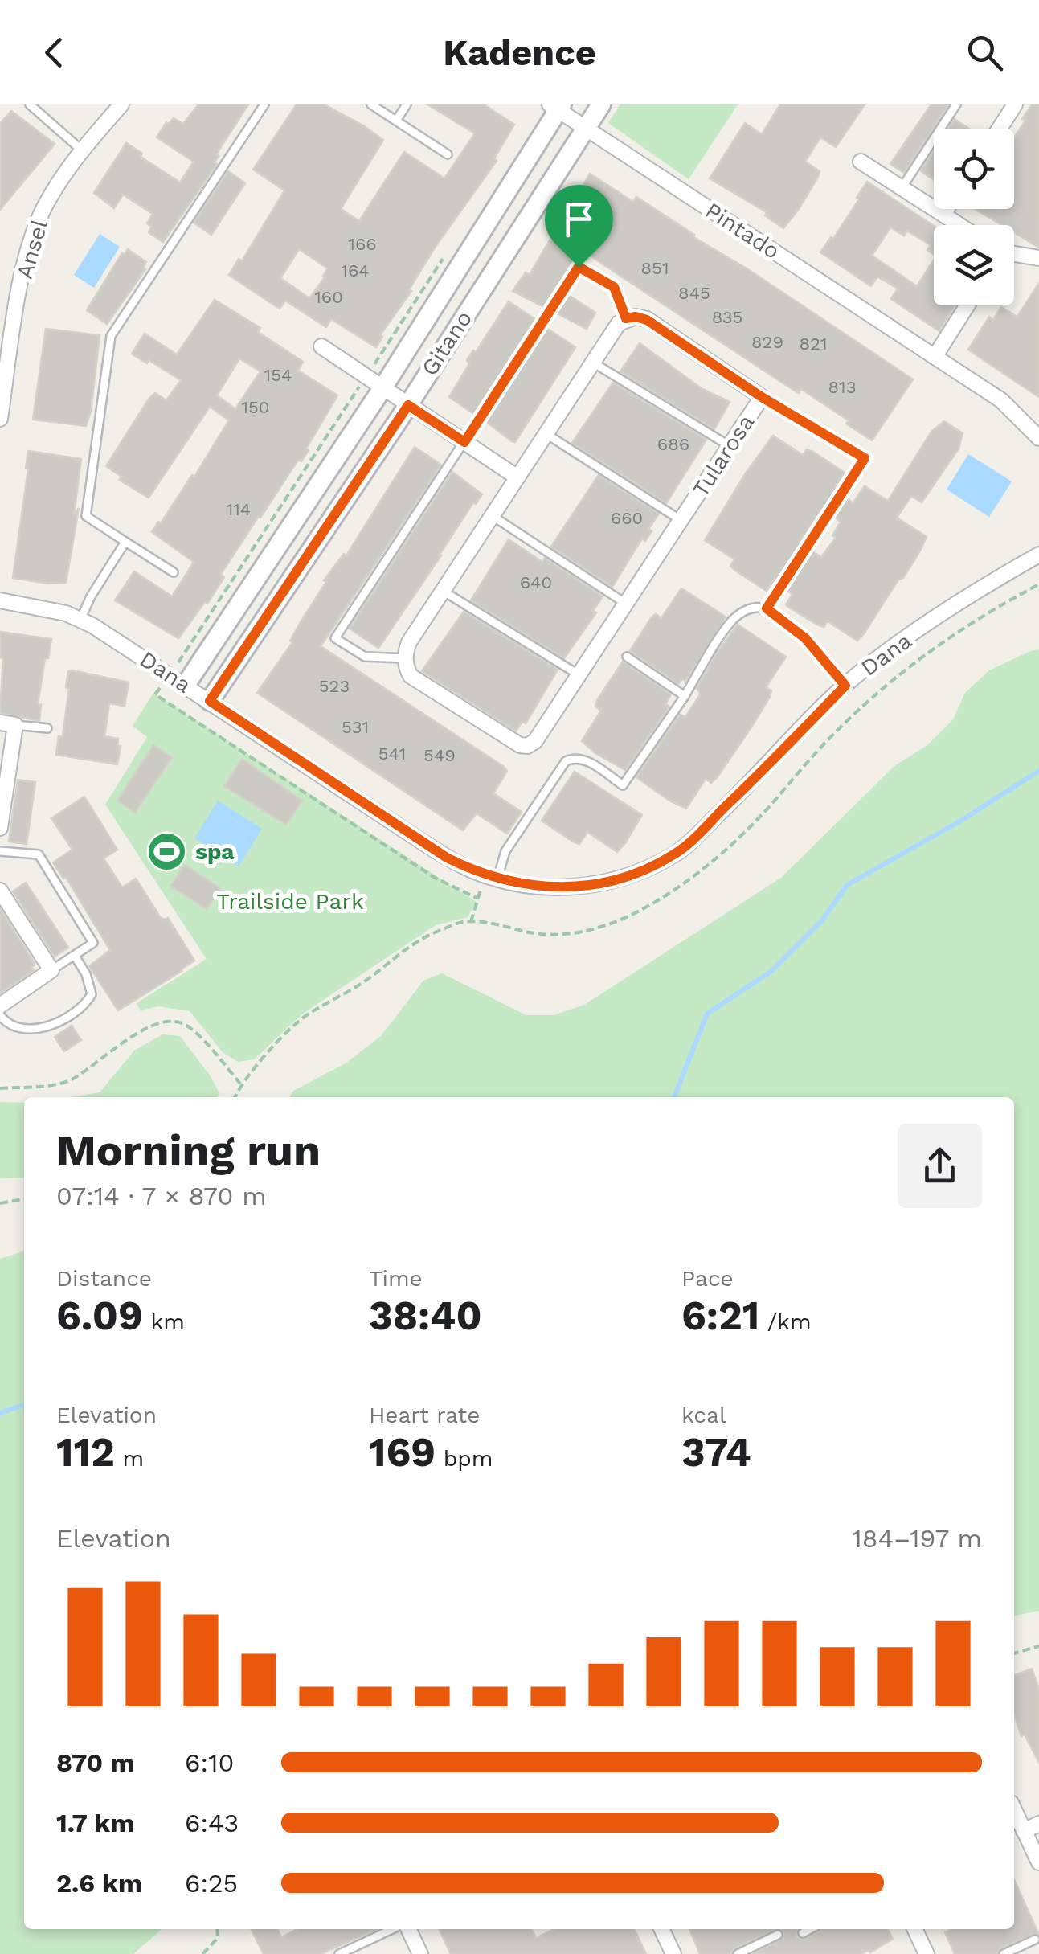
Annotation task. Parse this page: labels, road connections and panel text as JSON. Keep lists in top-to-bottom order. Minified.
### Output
{"streets":{"street":["Pintado","Ansel","Gitano","Tularosa","Dana"]},"crossings":[["Pintado","Gitano"],["Gitano","Dana"]],"parks":["Trailside Park"],"places":{"sports":["spa"]},"house_numbers":["166","851","164","845","160","835","829","821","154","813","150","686","114","660","640","523","531","541","549"],"page":{"header":"Kadence","heading":["Morning run","07:14 · 7 × 870 m"],"stats":[["Distance","6.09 km"],["Time","38:40"],["Pace","6:21 /km"],["Elevation","112 m"],["Heart rate","169 bpm"],["kcal","374"]],"chart":["Elevation","184–197 m"],"list":[{"name":"870 m","note":"6:10"},{"name":"1.7 km","note":"6:43"},{"name":"2.6 km","note":"6:25"}]}}
